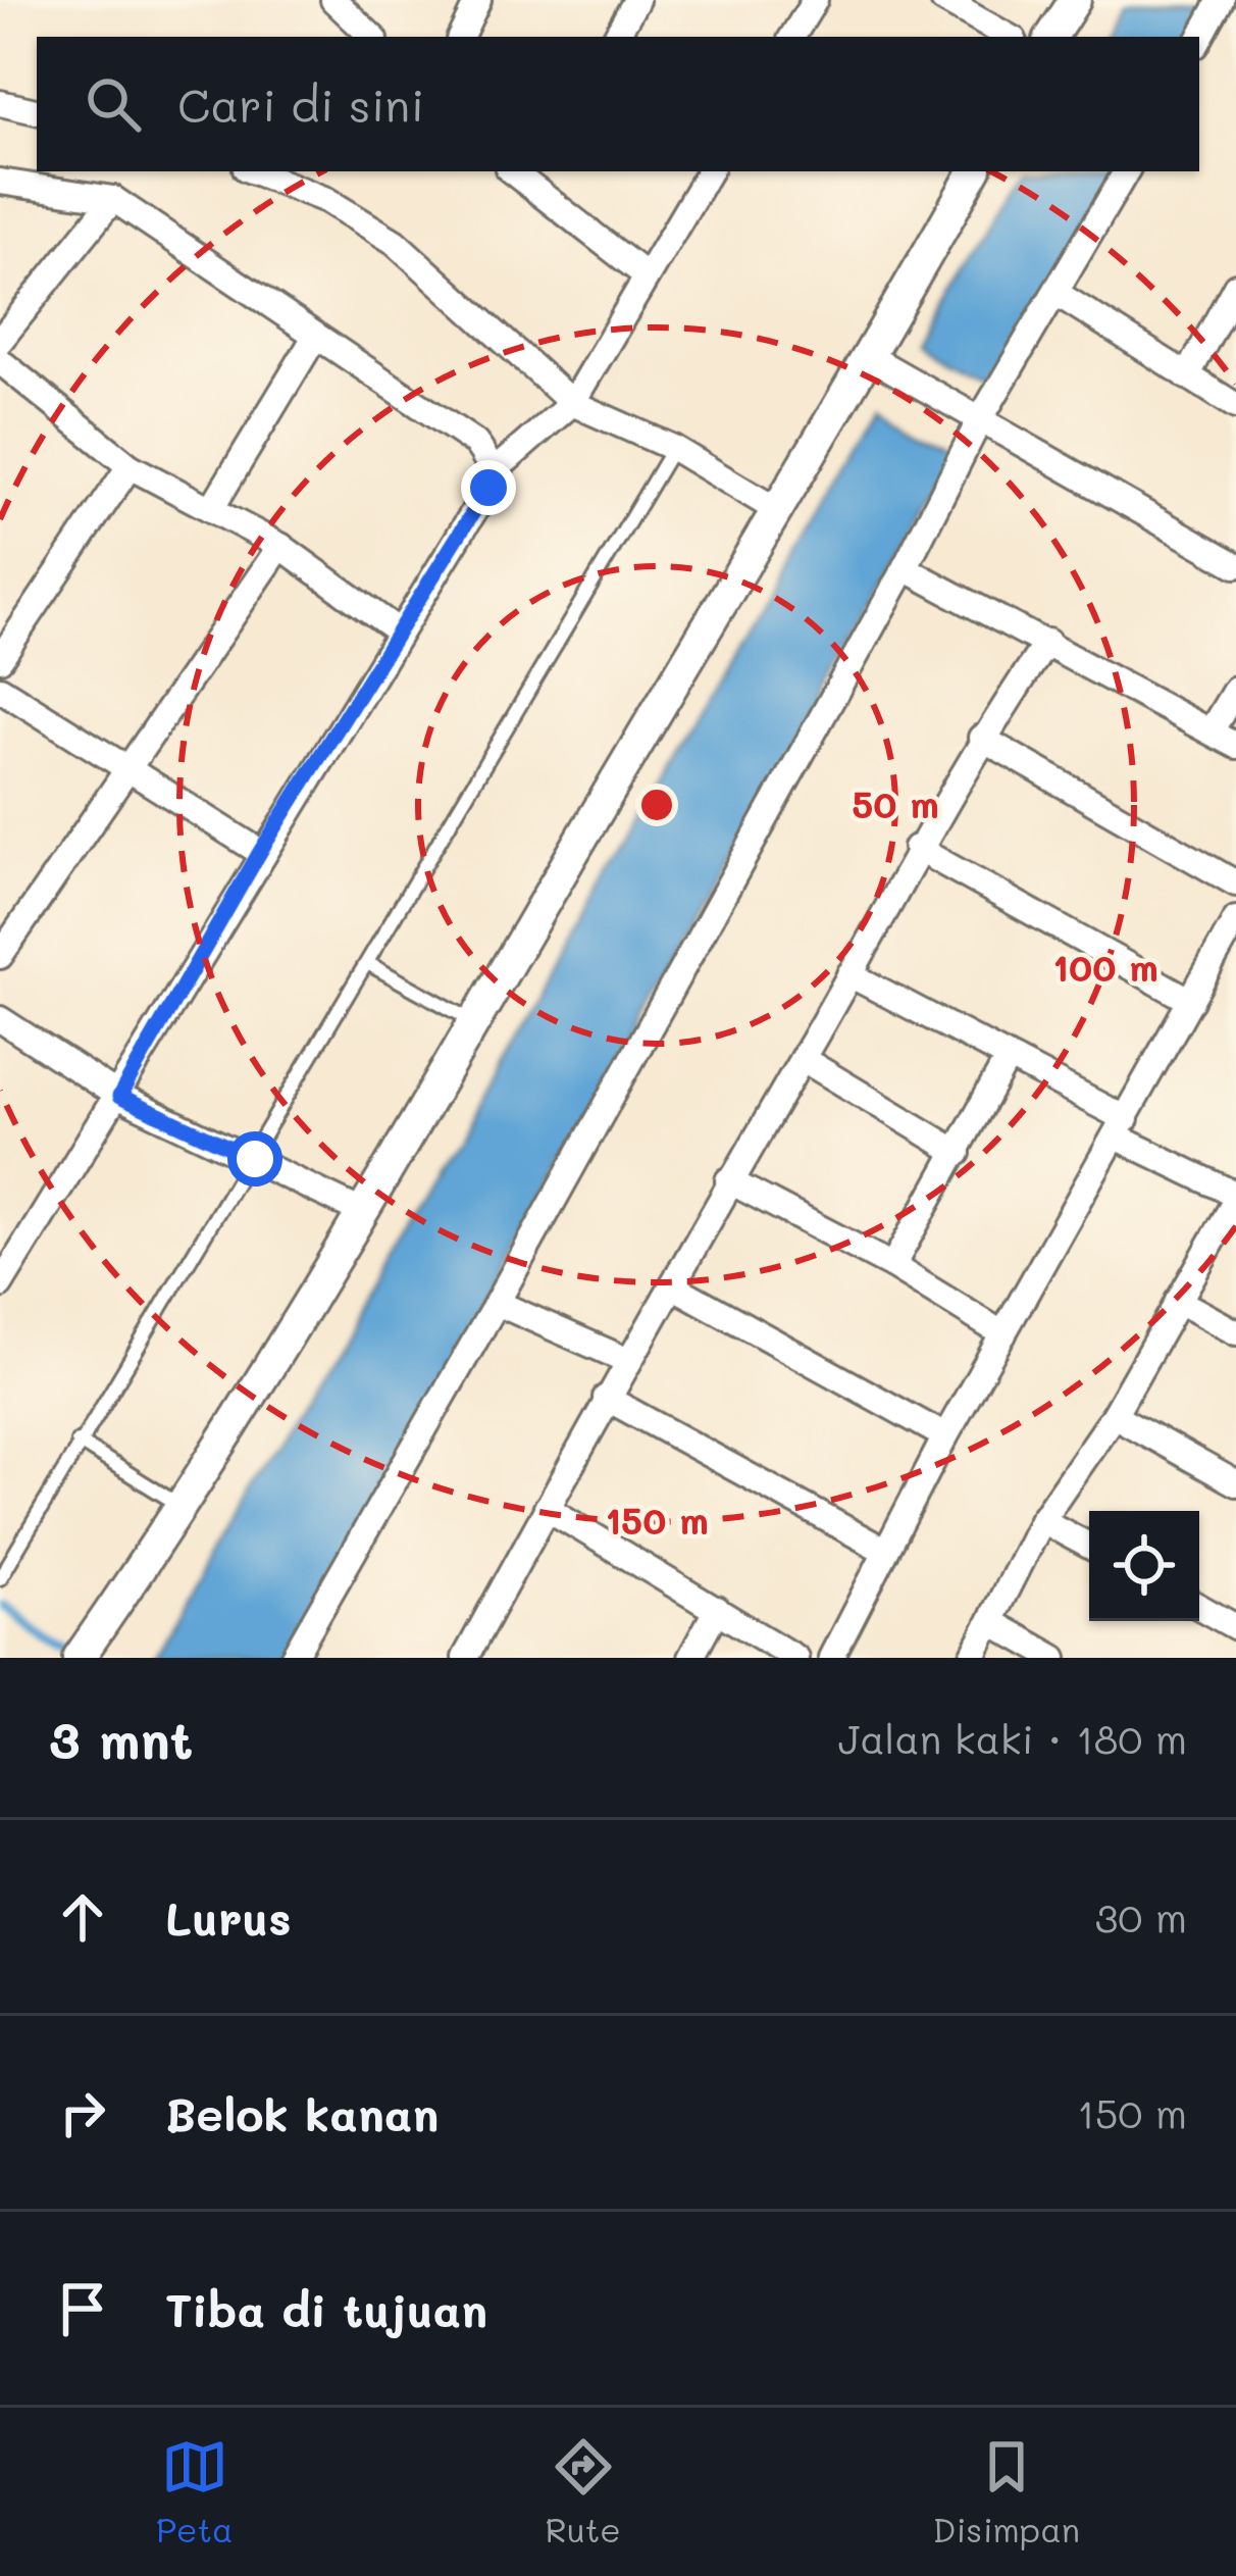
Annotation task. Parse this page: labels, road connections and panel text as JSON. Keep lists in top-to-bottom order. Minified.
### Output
{"page":{"search":"Cari di sini","heading":["3 mnt","Jalan kaki · 180 m"],"list":[["Lurus","30 m"],["Belok kanan","150 m"],"Tiba di tujuan"],"nav":["Peta","Rute","Disimpan"]},"rings":["50 m","100 m","150 m"]}
